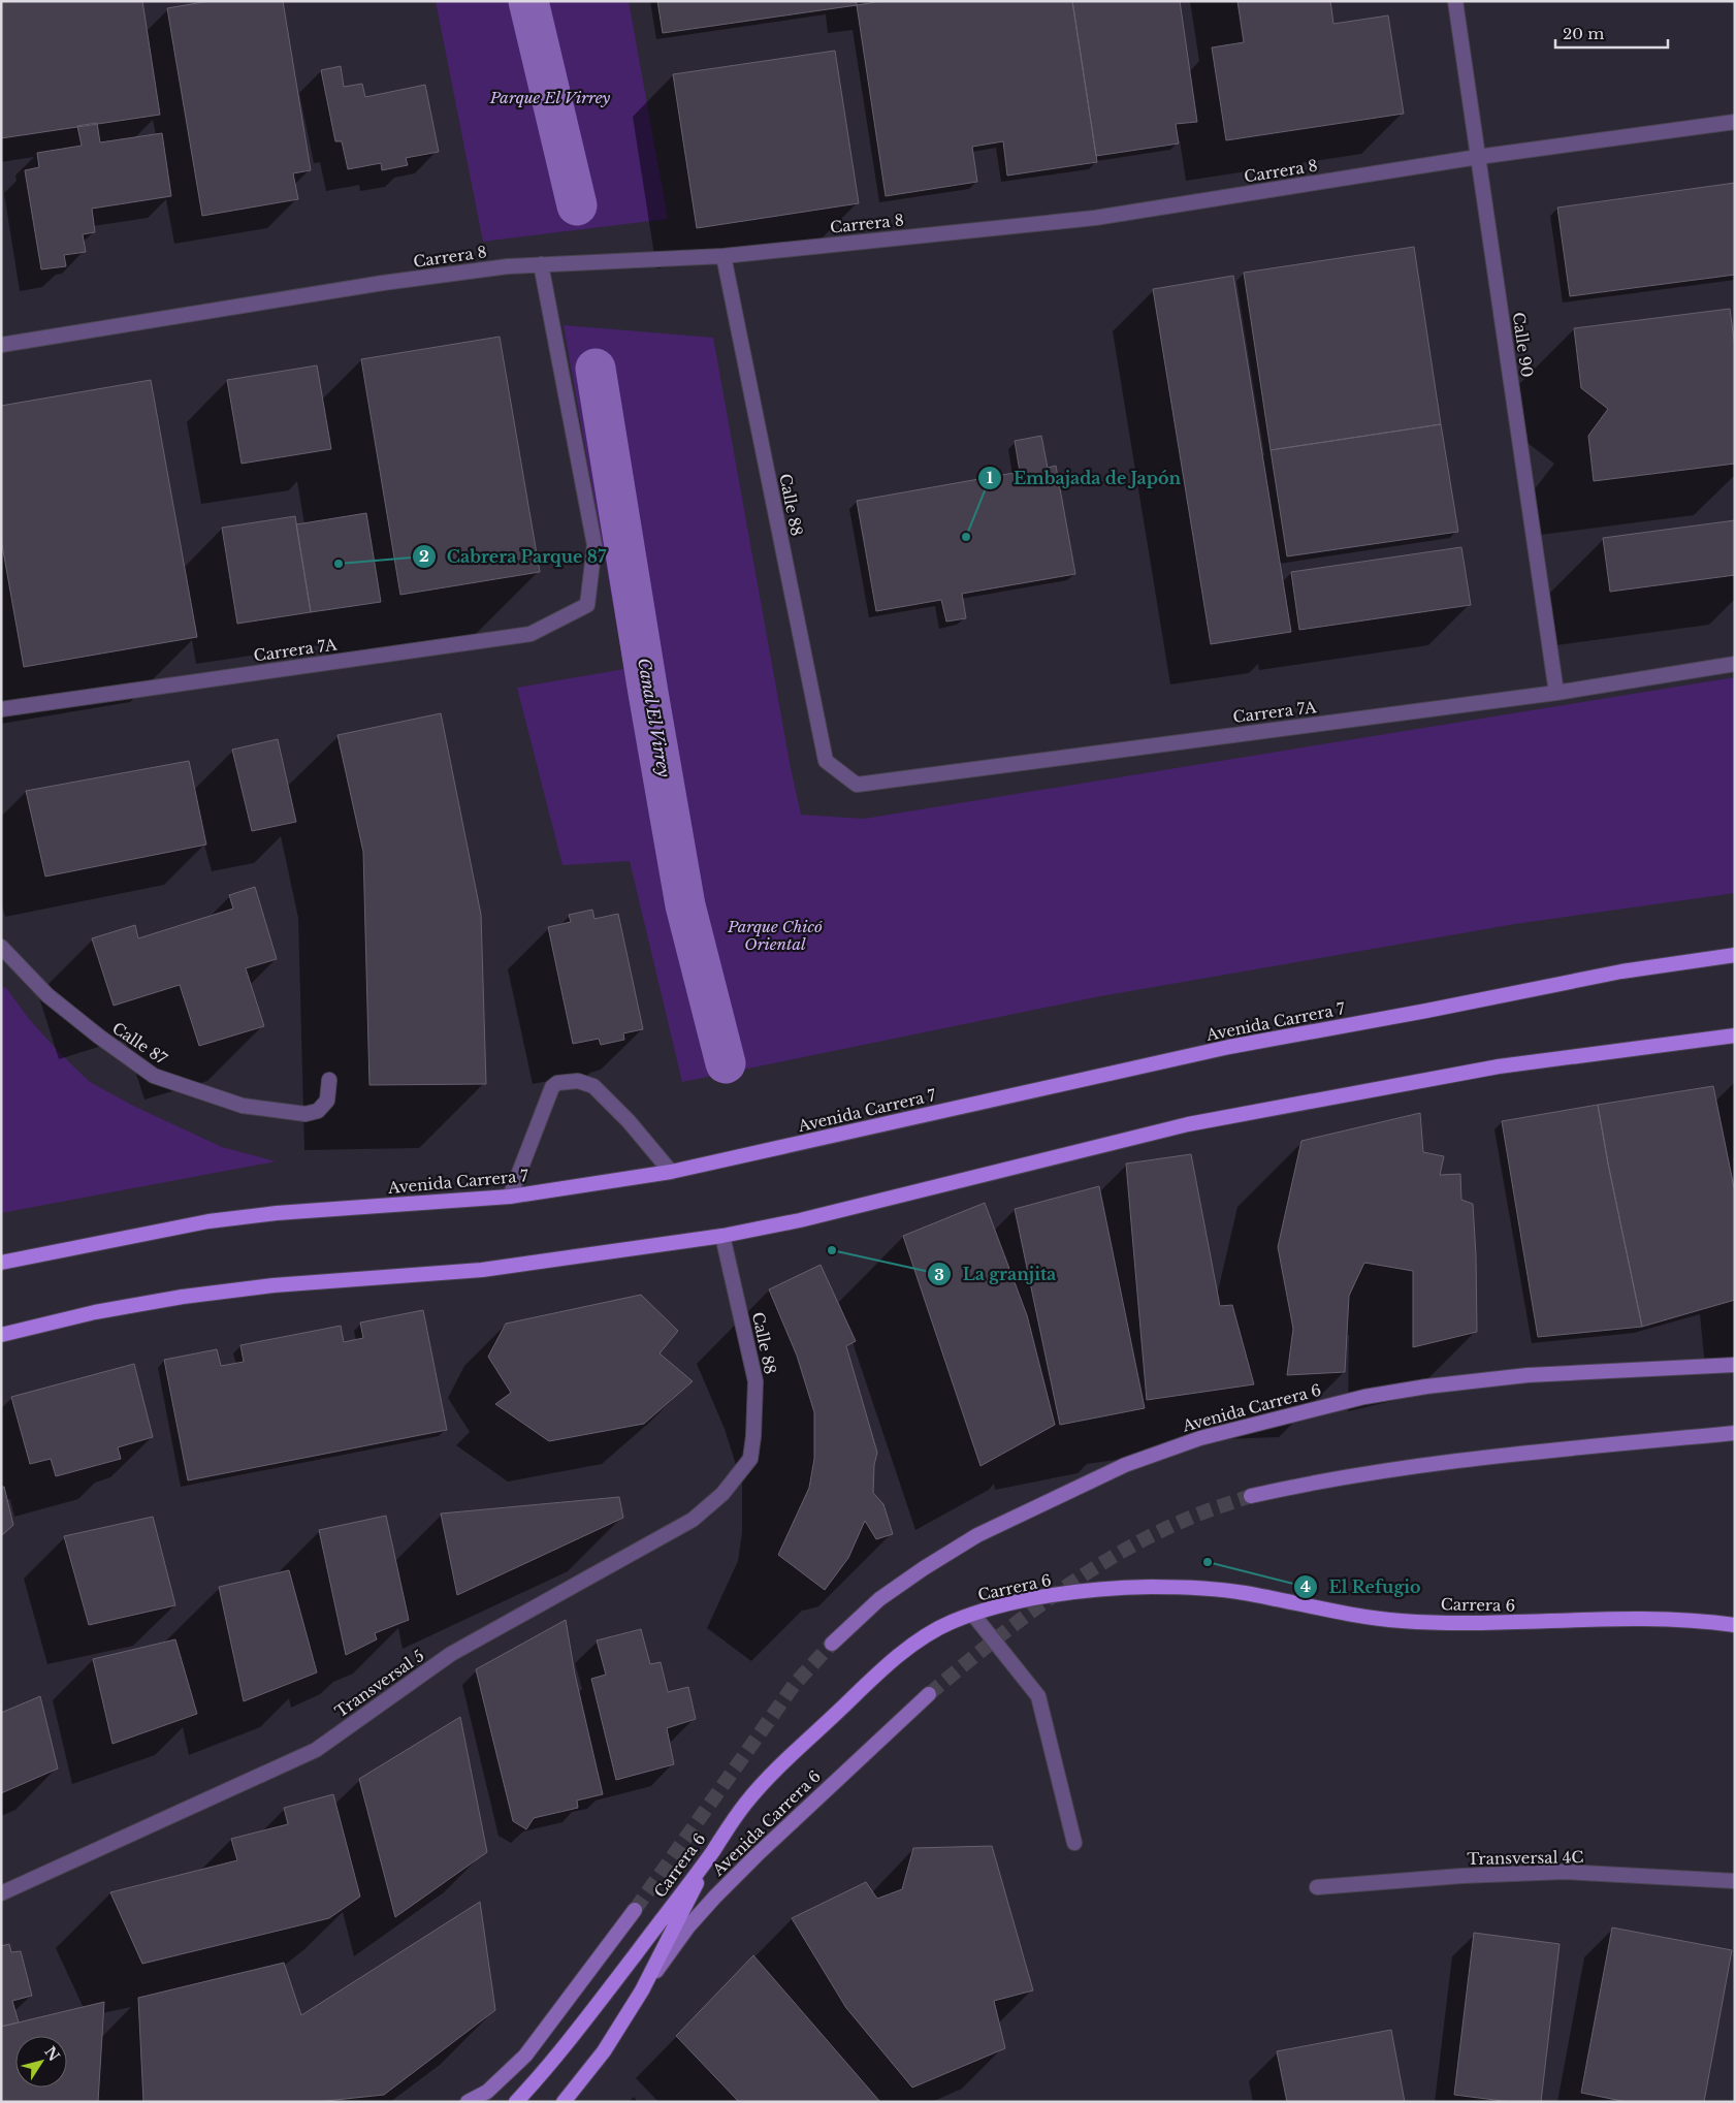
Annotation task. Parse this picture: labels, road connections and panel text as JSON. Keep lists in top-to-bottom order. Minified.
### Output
{"streets":{"main road":["Avenida Carrera 7","Avenida Carrera 6","Carrera 6"],"street":["Carrera 8","Calle 90","Calle 88","Carrera 7A","Calle 87","Transversal 5","Transversal 4C"]},"crossings":[["Carrera 8","Calle 90"],["Carrera 8","Calle 88"],["Carrera 8","Carrera 7A"],["Calle 90","Carrera 7A"],["Calle 88","Carrera 7A"],["Calle 88","Transversal 5"],["Avenida Carrera 6","Carrera 6"]],"water":["Canal El Virrey"],"parks":["Parque El Virrey","Parque Chicó Oriental"],"places":["Embajada de Japón","Cabrera Parque 87","La granjita","El Refugio"],"scale_bar":"20 m","north":"top right"}
